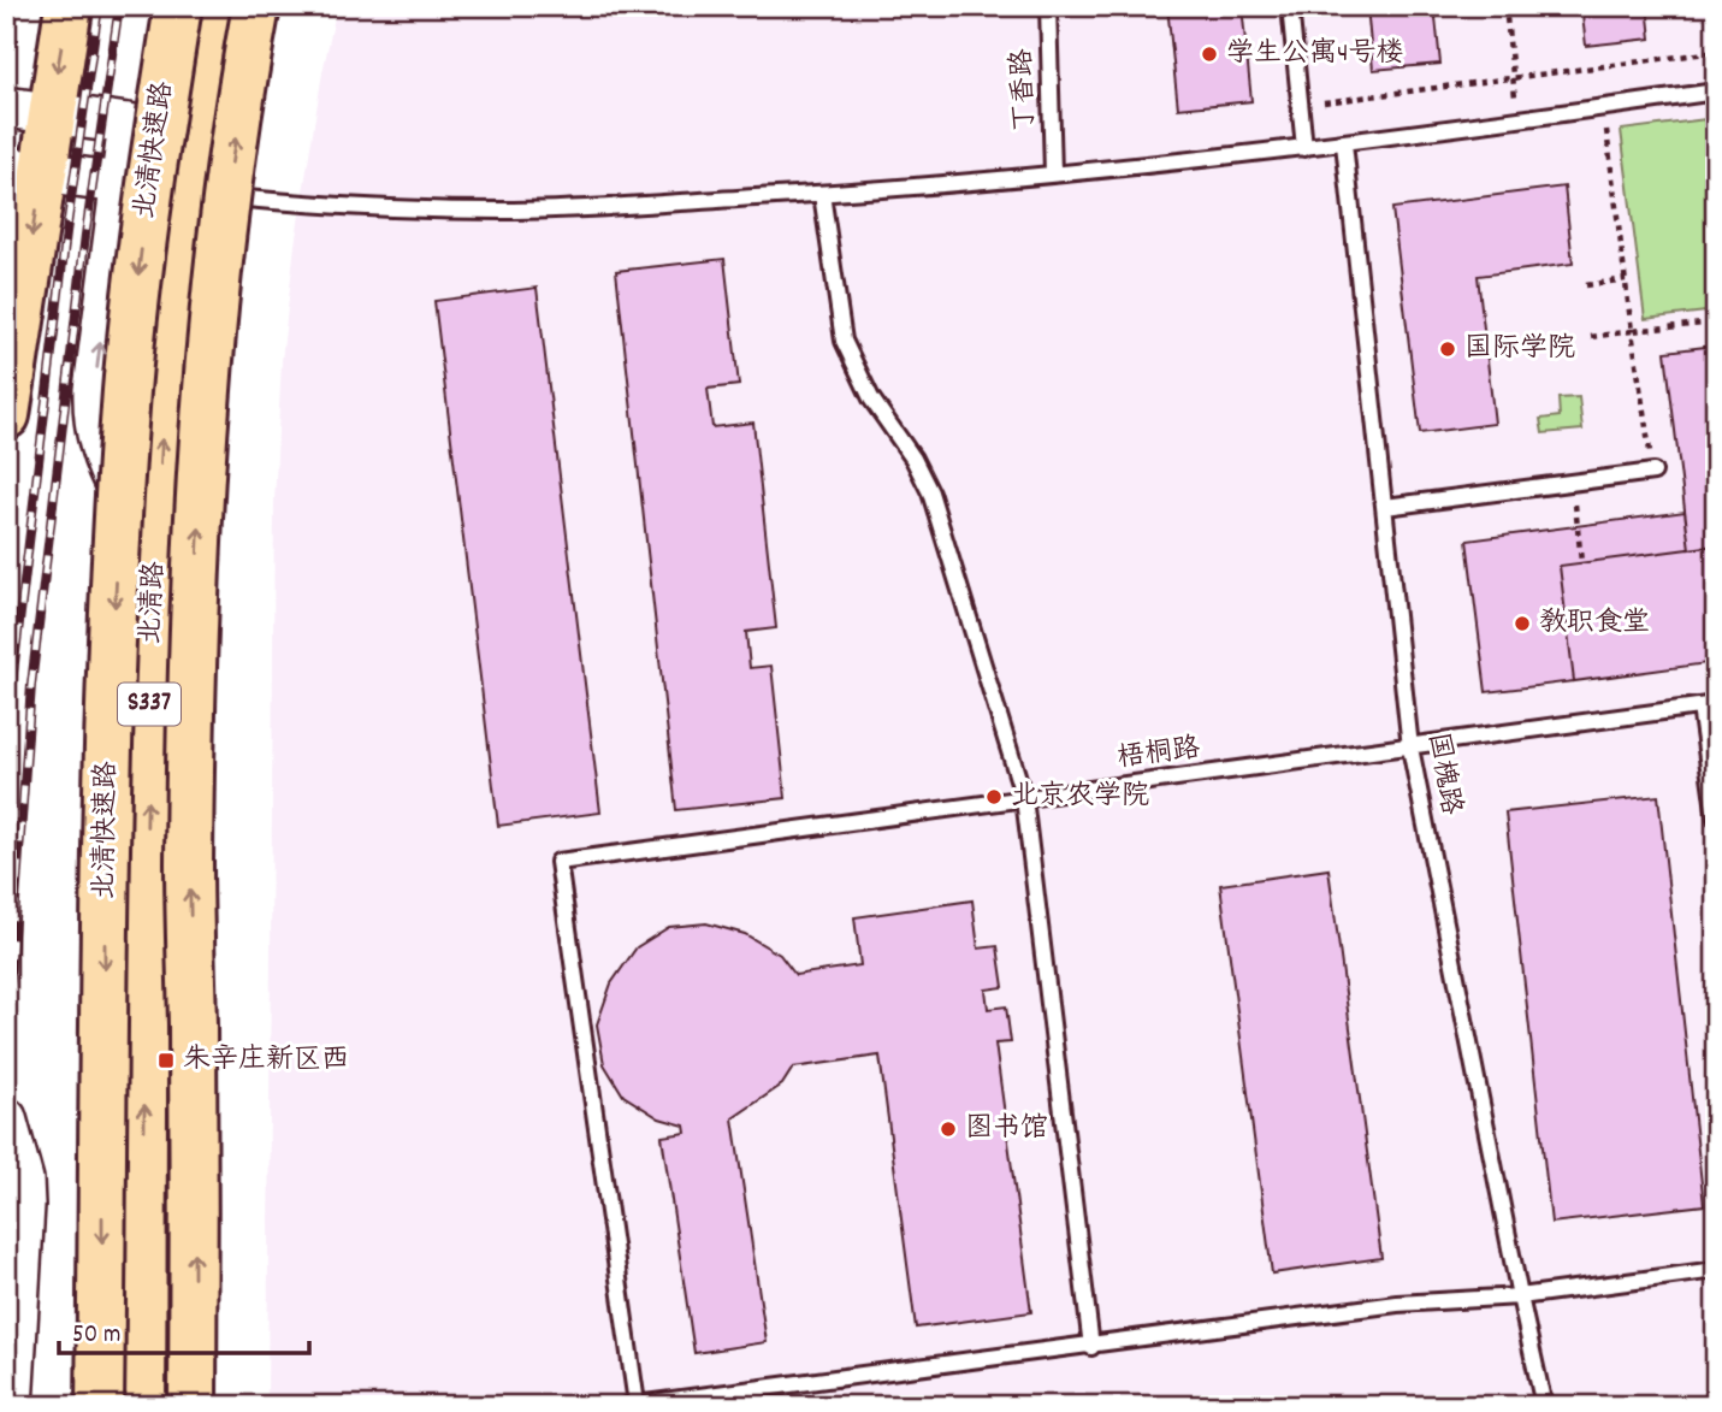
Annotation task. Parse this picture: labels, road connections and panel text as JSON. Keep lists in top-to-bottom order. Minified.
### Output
{"streets":{"main road":["北清快速路","北清路","S337"],"lane":["丁香路","梧桐路","国槐路"]},"crossings":[["梧桐路","国槐路"]],"places":{"other":["学生公寓4号楼","国际学院","教职食堂","北京农学院","图书馆"],"transit":["朱辛庄新区西"]},"scale_bar":"50 m"}
